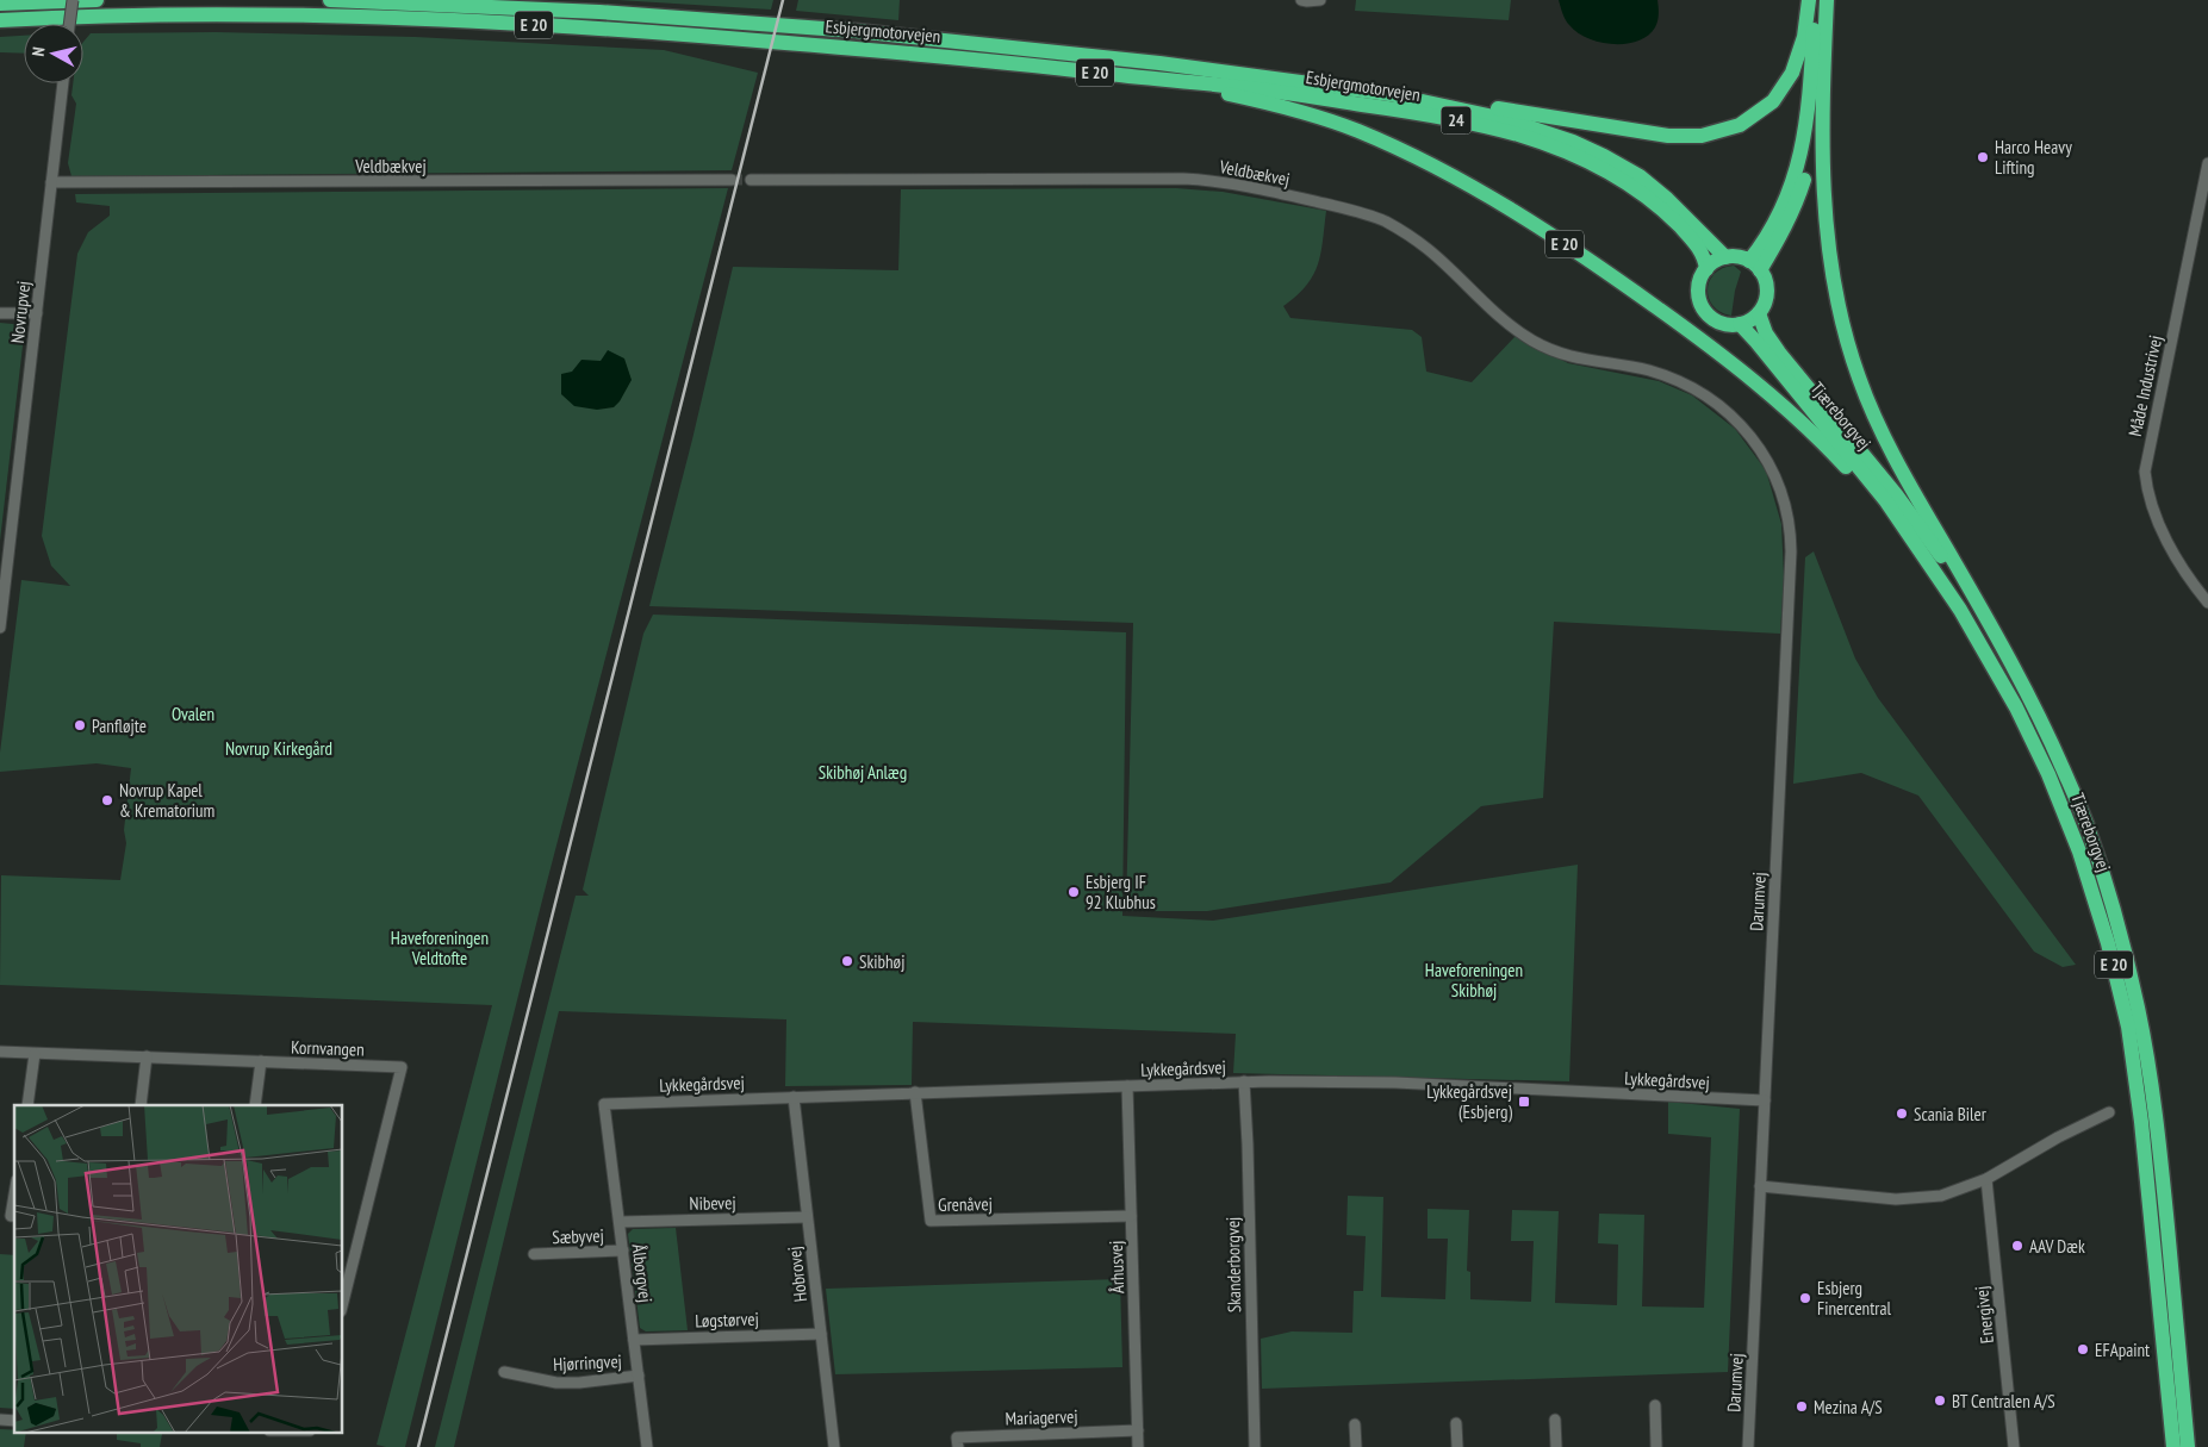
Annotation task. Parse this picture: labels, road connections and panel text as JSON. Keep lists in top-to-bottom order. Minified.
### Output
{"streets":{"highway":["E 20","Esbjergmotorvejen","24","Tjæreborgvej"],"street":["Veldbækvej","Novrupvej","Måde Industrivej","Darumvej","Kornvangen","Lykkegårdsvej","Nibevej","Grenåvej","Sæbyvej","Skanderborgvej","Århusvej","Ålborgvej","Hobrovej","Energivej","Løgstørvej","Hjørringvej","Mariagervej"]},"crossings":[["E 20","Esbjergmotorvejen"],["E 20","Tjæreborgvej"],["Esbjergmotorvejen","Tjæreborgvej"],["Veldbækvej","Novrupvej"],["Veldbækvej","Darumvej"],["Darumvej","Lykkegårdsvej"],["Lykkegårdsvej","Grenåvej"],["Lykkegårdsvej","Skanderborgvej"],["Lykkegårdsvej","Århusvej"],["Lykkegårdsvej","Ålborgvej"],["Lykkegårdsvej","Hobrovej"],["Nibevej","Ålborgvej"],["Nibevej","Hobrovej"],["Grenåvej","Århusvej"],["Sæbyvej","Ålborgvej"],["Århusvej","Mariagervej"],["Ålborgvej","Løgstørvej"],["Ålborgvej","Hjørringvej"],["Hobrovej","Løgstørvej"]],"parks":["Ovalen","Novrup Kirkegård","Skibhøj Anlæg","Haveforeningen Veldtofte","Haveforeningen Skibhøj"],"places":{"other":["Harco Heavy Lifting","Panfløjte","Novrup Kapel & Krematorium","Esbjerg IF 92 Klubhus","Skibhøj","Scania Biler","AAV Dæk","Esbjerg Finercentral","EFApaint","BT Centralen A/S","Mezina A/S"],"transit":["Lykkegårdsvej (Esbjerg)"]},"north":"left"}
